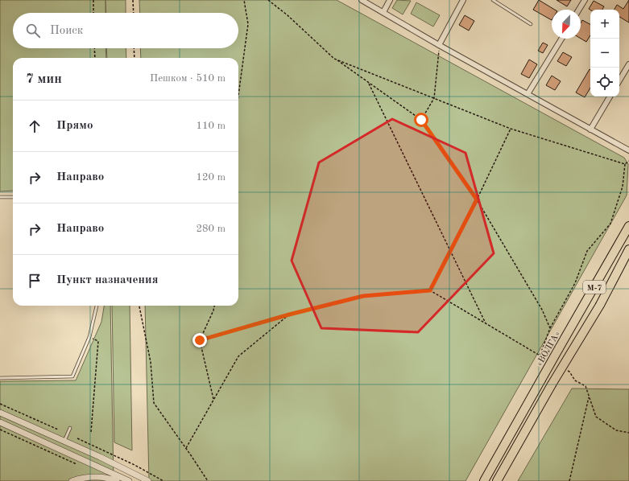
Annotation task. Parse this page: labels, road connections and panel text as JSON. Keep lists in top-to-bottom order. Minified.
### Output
{"streets":{"highway":["М-7","«ВОЛГА»"]},"north":"bottom left","page":{"map_buttons":["+","−"],"search":"Поиск","heading":["7 мин","Пешком · 510 m"],"list":[["Прямо","110 m"],["Направо","120 m"],["Направо","280 m"],"Пункт назначения"]}}
